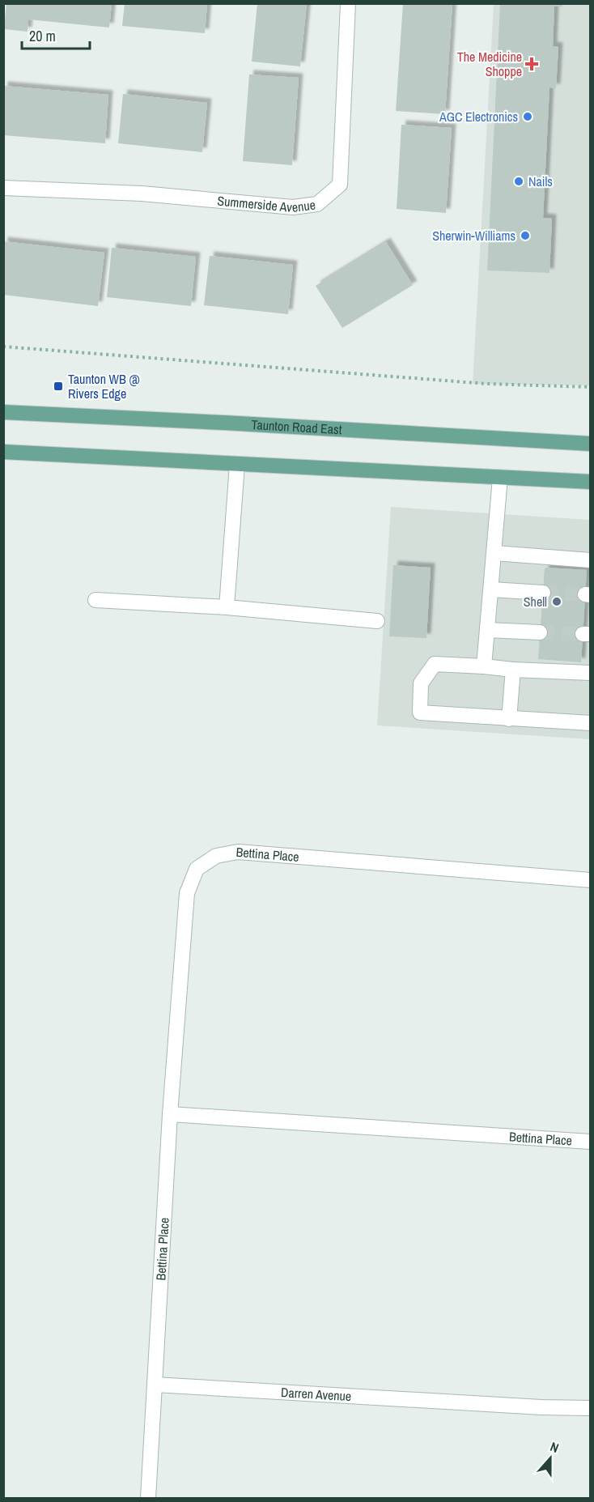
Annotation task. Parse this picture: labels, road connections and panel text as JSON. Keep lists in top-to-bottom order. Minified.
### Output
{"streets":{"main road":["Taunton Road East"],"street":["Summerside Avenue","Bettina Place","Darren Avenue"]},"crossings":[["Bettina Place","Darren Avenue"]],"places":{"health":["The Medicine Shoppe"],"other":["AGC Electronics","Nails","Sherwin-Williams","Shell"],"transit":["Taunton WB @ Rivers Edge"]},"scale_bar":"20 m","north":"top"}
